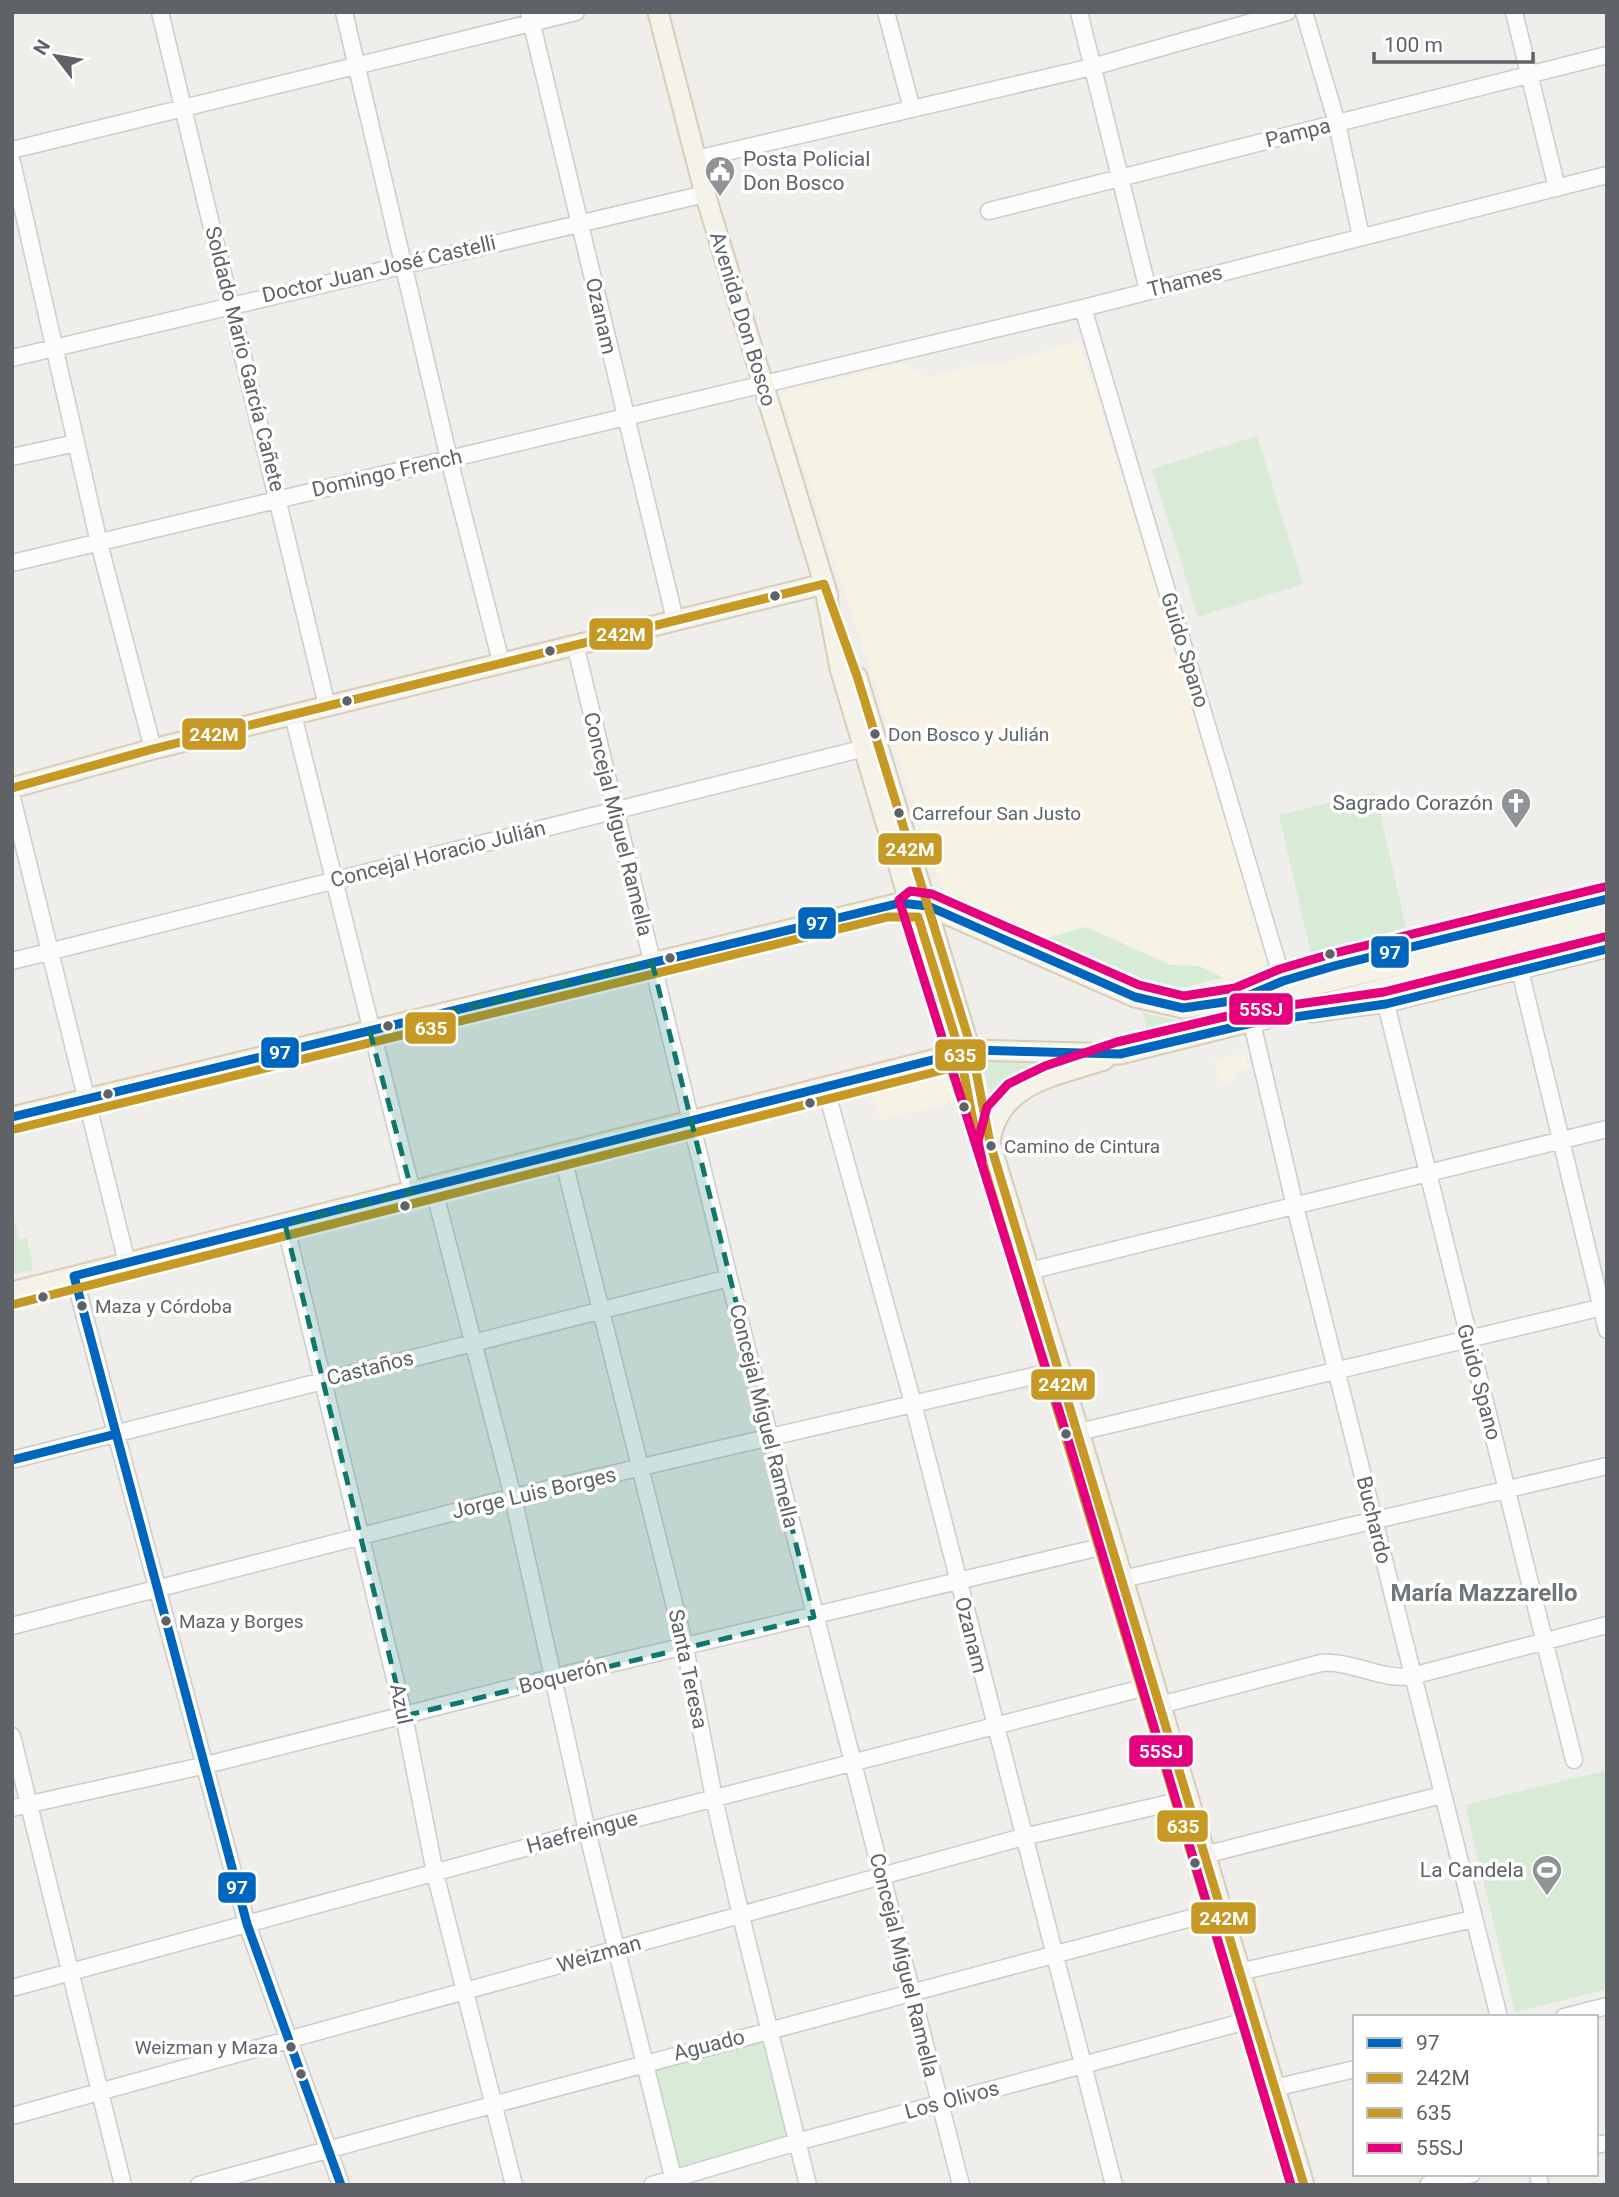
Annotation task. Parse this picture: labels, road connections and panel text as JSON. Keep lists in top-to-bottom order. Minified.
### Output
{"streets":{"main road":["Avenida Don Bosco"],"street":["Pampa","Doctor Juan José Castelli","Thames","Ozanam","Soldado Mario García Cañete","Domingo French","Guido Spano","Concejal Miguel Ramella","Concejal Horacio Julián","Castaños","Jorge Luis Borges","Buchardo","Santa Teresa","Boquerón","Azul","Haefreingue","Weizman","Aguado","Los Olivos"]},"crossings":[["Doctor Juan José Castelli","Ozanam"],["Doctor Juan José Castelli","Avenida Don Bosco"],["Doctor Juan José Castelli","Soldado Mario García Cañete"],["Thames","Avenida Don Bosco"],["Thames","Domingo French"],["Thames","Guido Spano"],["Ozanam","Domingo French"],["Ozanam","Jorge Luis Borges"],["Ozanam","Boquerón"],["Ozanam","Haefreingue"],["Ozanam","Weizman"],["Ozanam","Aguado"],["Ozanam","Los Olivos"],["Avenida Don Bosco","Domingo French"],["Avenida Don Bosco","Concejal Horacio Julián"],["Avenida Don Bosco","Jorge Luis Borges"],["Avenida Don Bosco","Boquerón"],["Avenida Don Bosco","Haefreingue"],["Avenida Don Bosco","Weizman"],["Avenida Don Bosco","Aguado"],["Avenida Don Bosco","Los Olivos"],["Soldado Mario García Cañete","Domingo French"],["Concejal Miguel Ramella","Concejal Horacio Julián"],["Concejal Miguel Ramella","Castaños"],["Concejal Miguel Ramella","Jorge Luis Borges"],["Concejal Miguel Ramella","Boquerón"],["Concejal Miguel Ramella","Haefreingue"],["Concejal Miguel Ramella","Weizman"],["Concejal Miguel Ramella","Aguado"],["Concejal Miguel Ramella","Los Olivos"],["Castaños","Santa Teresa"],["Castaños","Azul"],["Jorge Luis Borges","Santa Teresa"],["Jorge Luis Borges","Azul"],["Santa Teresa","Boquerón"],["Santa Teresa","Haefreingue"],["Santa Teresa","Weizman"],["Santa Teresa","Aguado"],["Santa Teresa","Los Olivos"],["Boquerón","Azul"],["Azul","Haefreingue"],["Azul","Weizman"],["Azul","Aguado"]],"districts":["María Mazzarello"],"places":{"public building":["Posta Policial Don Bosco"],"other":["Don Bosco y Julián","Carrefour San Justo","Camino de Cintura","Maza y Córdoba","Maza y Borges","Weizman y Maza"],"church":["Sagrado Corazón"],"sports":["La Candela"]},"lines":["transit line 242M","transit line 55SJ","transit line 97","transit line 635"],"legend":["97","242M","635","55SJ"],"scale_bar":"100 m","north":"top left"}
